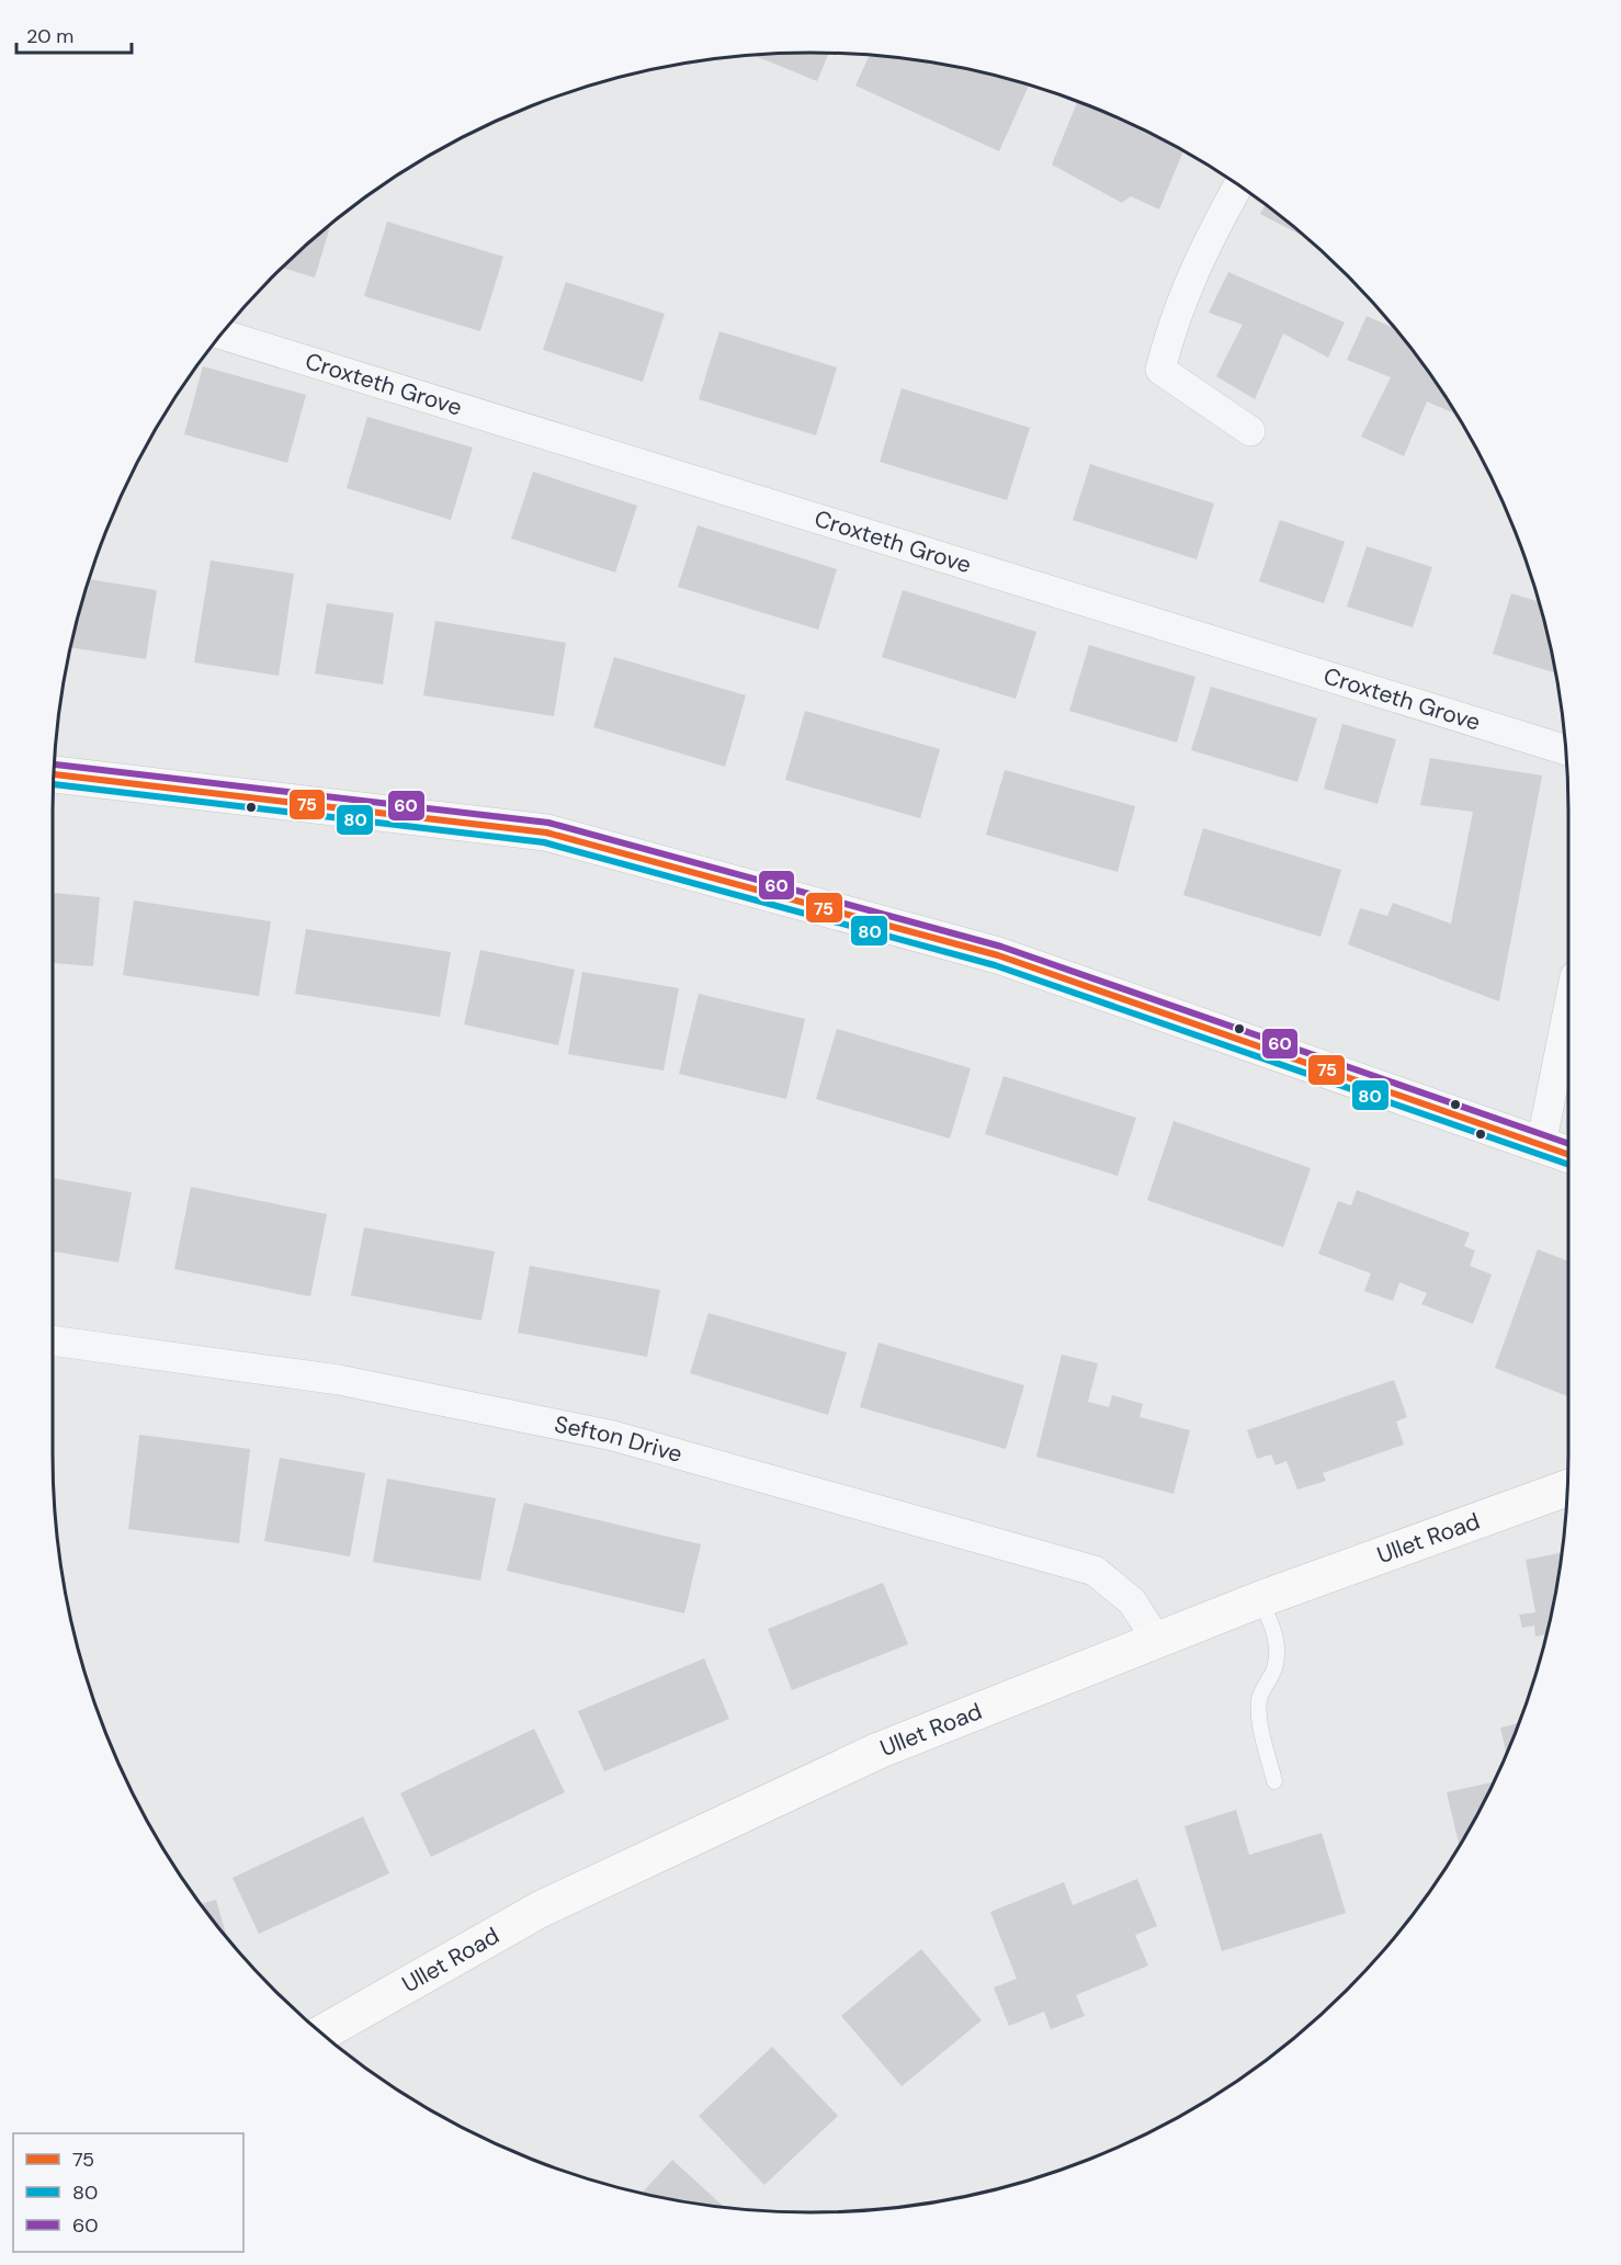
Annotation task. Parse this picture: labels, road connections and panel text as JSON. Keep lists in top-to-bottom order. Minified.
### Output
{"streets":{"main road":["Ullet Road"],"street":["Croxteth Grove","Sefton Drive"]},"crossings":[["Sefton Drive","Ullet Road"]],"lines":["transit line 60","transit line 75","transit line 80"],"legend":["75","80","60"],"scale_bar":"20 m"}
